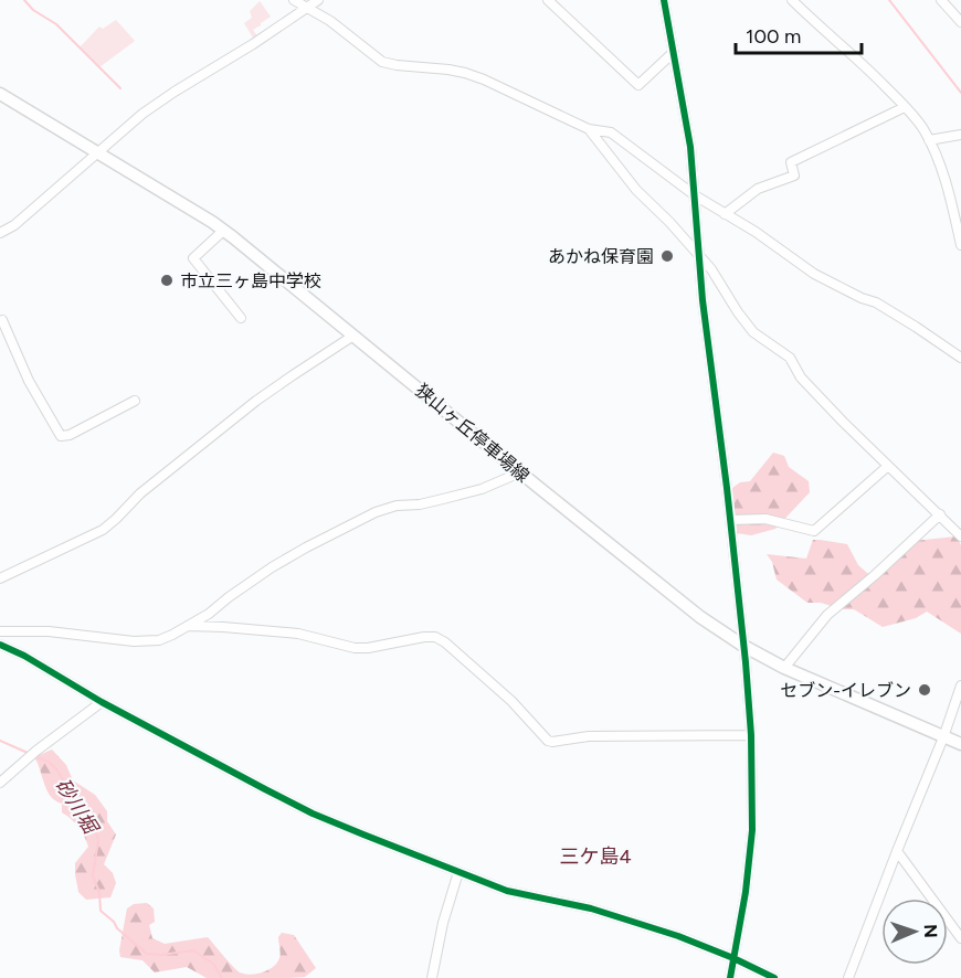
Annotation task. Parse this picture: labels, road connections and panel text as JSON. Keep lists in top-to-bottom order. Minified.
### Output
{"streets":{"main road":["狭山ヶ丘停車場線"]},"districts":["三ケ島4"],"water":["砂川堀"],"places":["あかね保育園","市立三ヶ島中学校","セブン-イレブン"],"scale_bar":"100 m","north":"right"}
